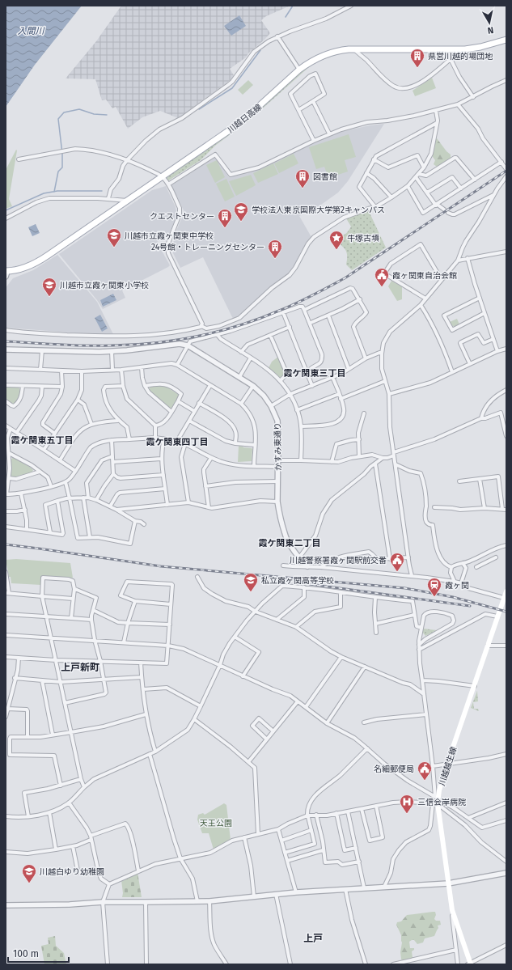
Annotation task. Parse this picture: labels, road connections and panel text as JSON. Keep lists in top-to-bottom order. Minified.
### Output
{"streets":{"main road":["川越日高線","川越越生線"],"street":["かすみ東通り"]},"districts":["霞ケ関東三丁目","霞ケ関東五丁目","霞ケ関東四丁目","霞ケ関東二丁目","上戸新町","上戸"],"water":["入間川"],"parks":["天王公園"],"places":{"building":["県営川越的場団地","図書館","クエストセンター","24号館・トレーニングセンター"],"school or university":["学校法人東京国際大学第2キャンパス","川越市立霞ヶ関東中学校","川越市立霞ヶ関東小学校","私立霞ヶ関高等学校","川越白ゆり幼稚園"],"place":["牛塚古墳"],"public building":["霞ヶ関東自治会館","川越警察署霞ヶ関駅前交番","名細郵便局"],"station":["霞ヶ関"],"hospital":["三信会岸病院"]},"scale_bar":"100 m","north":"bottom"}
